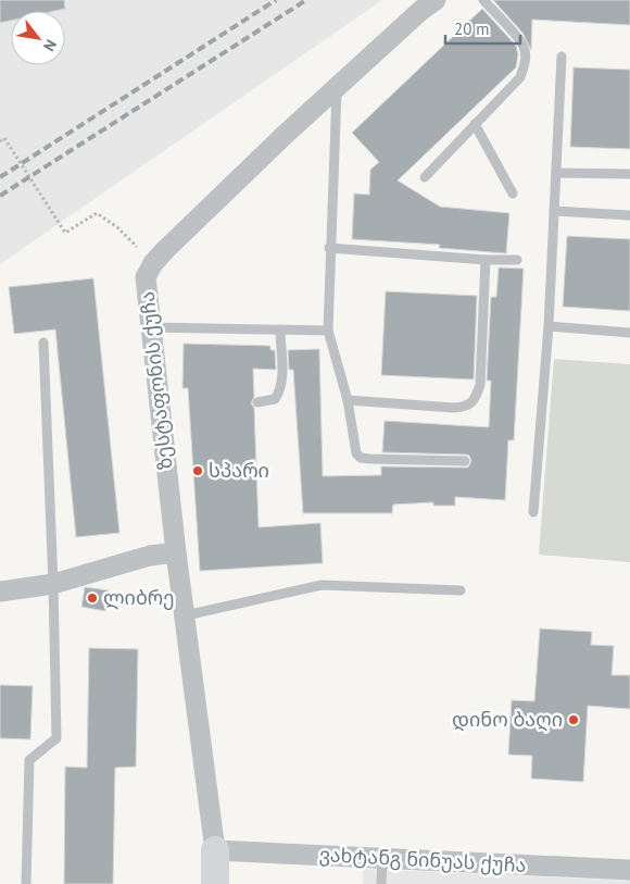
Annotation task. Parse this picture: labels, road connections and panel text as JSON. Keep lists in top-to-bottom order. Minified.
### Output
{"streets":{"street":["ზესტაფონის ქუჩა","ვახტანგ ნინუას ქუჩა"]},"crossings":[["ზესტაფონის ქუჩა","ვახტანგ ნინუას ქუჩა"]],"places":["სპარი","ლიბრე","დინო ბაღი"],"scale_bar":"20 m","north":"bottom right"}
